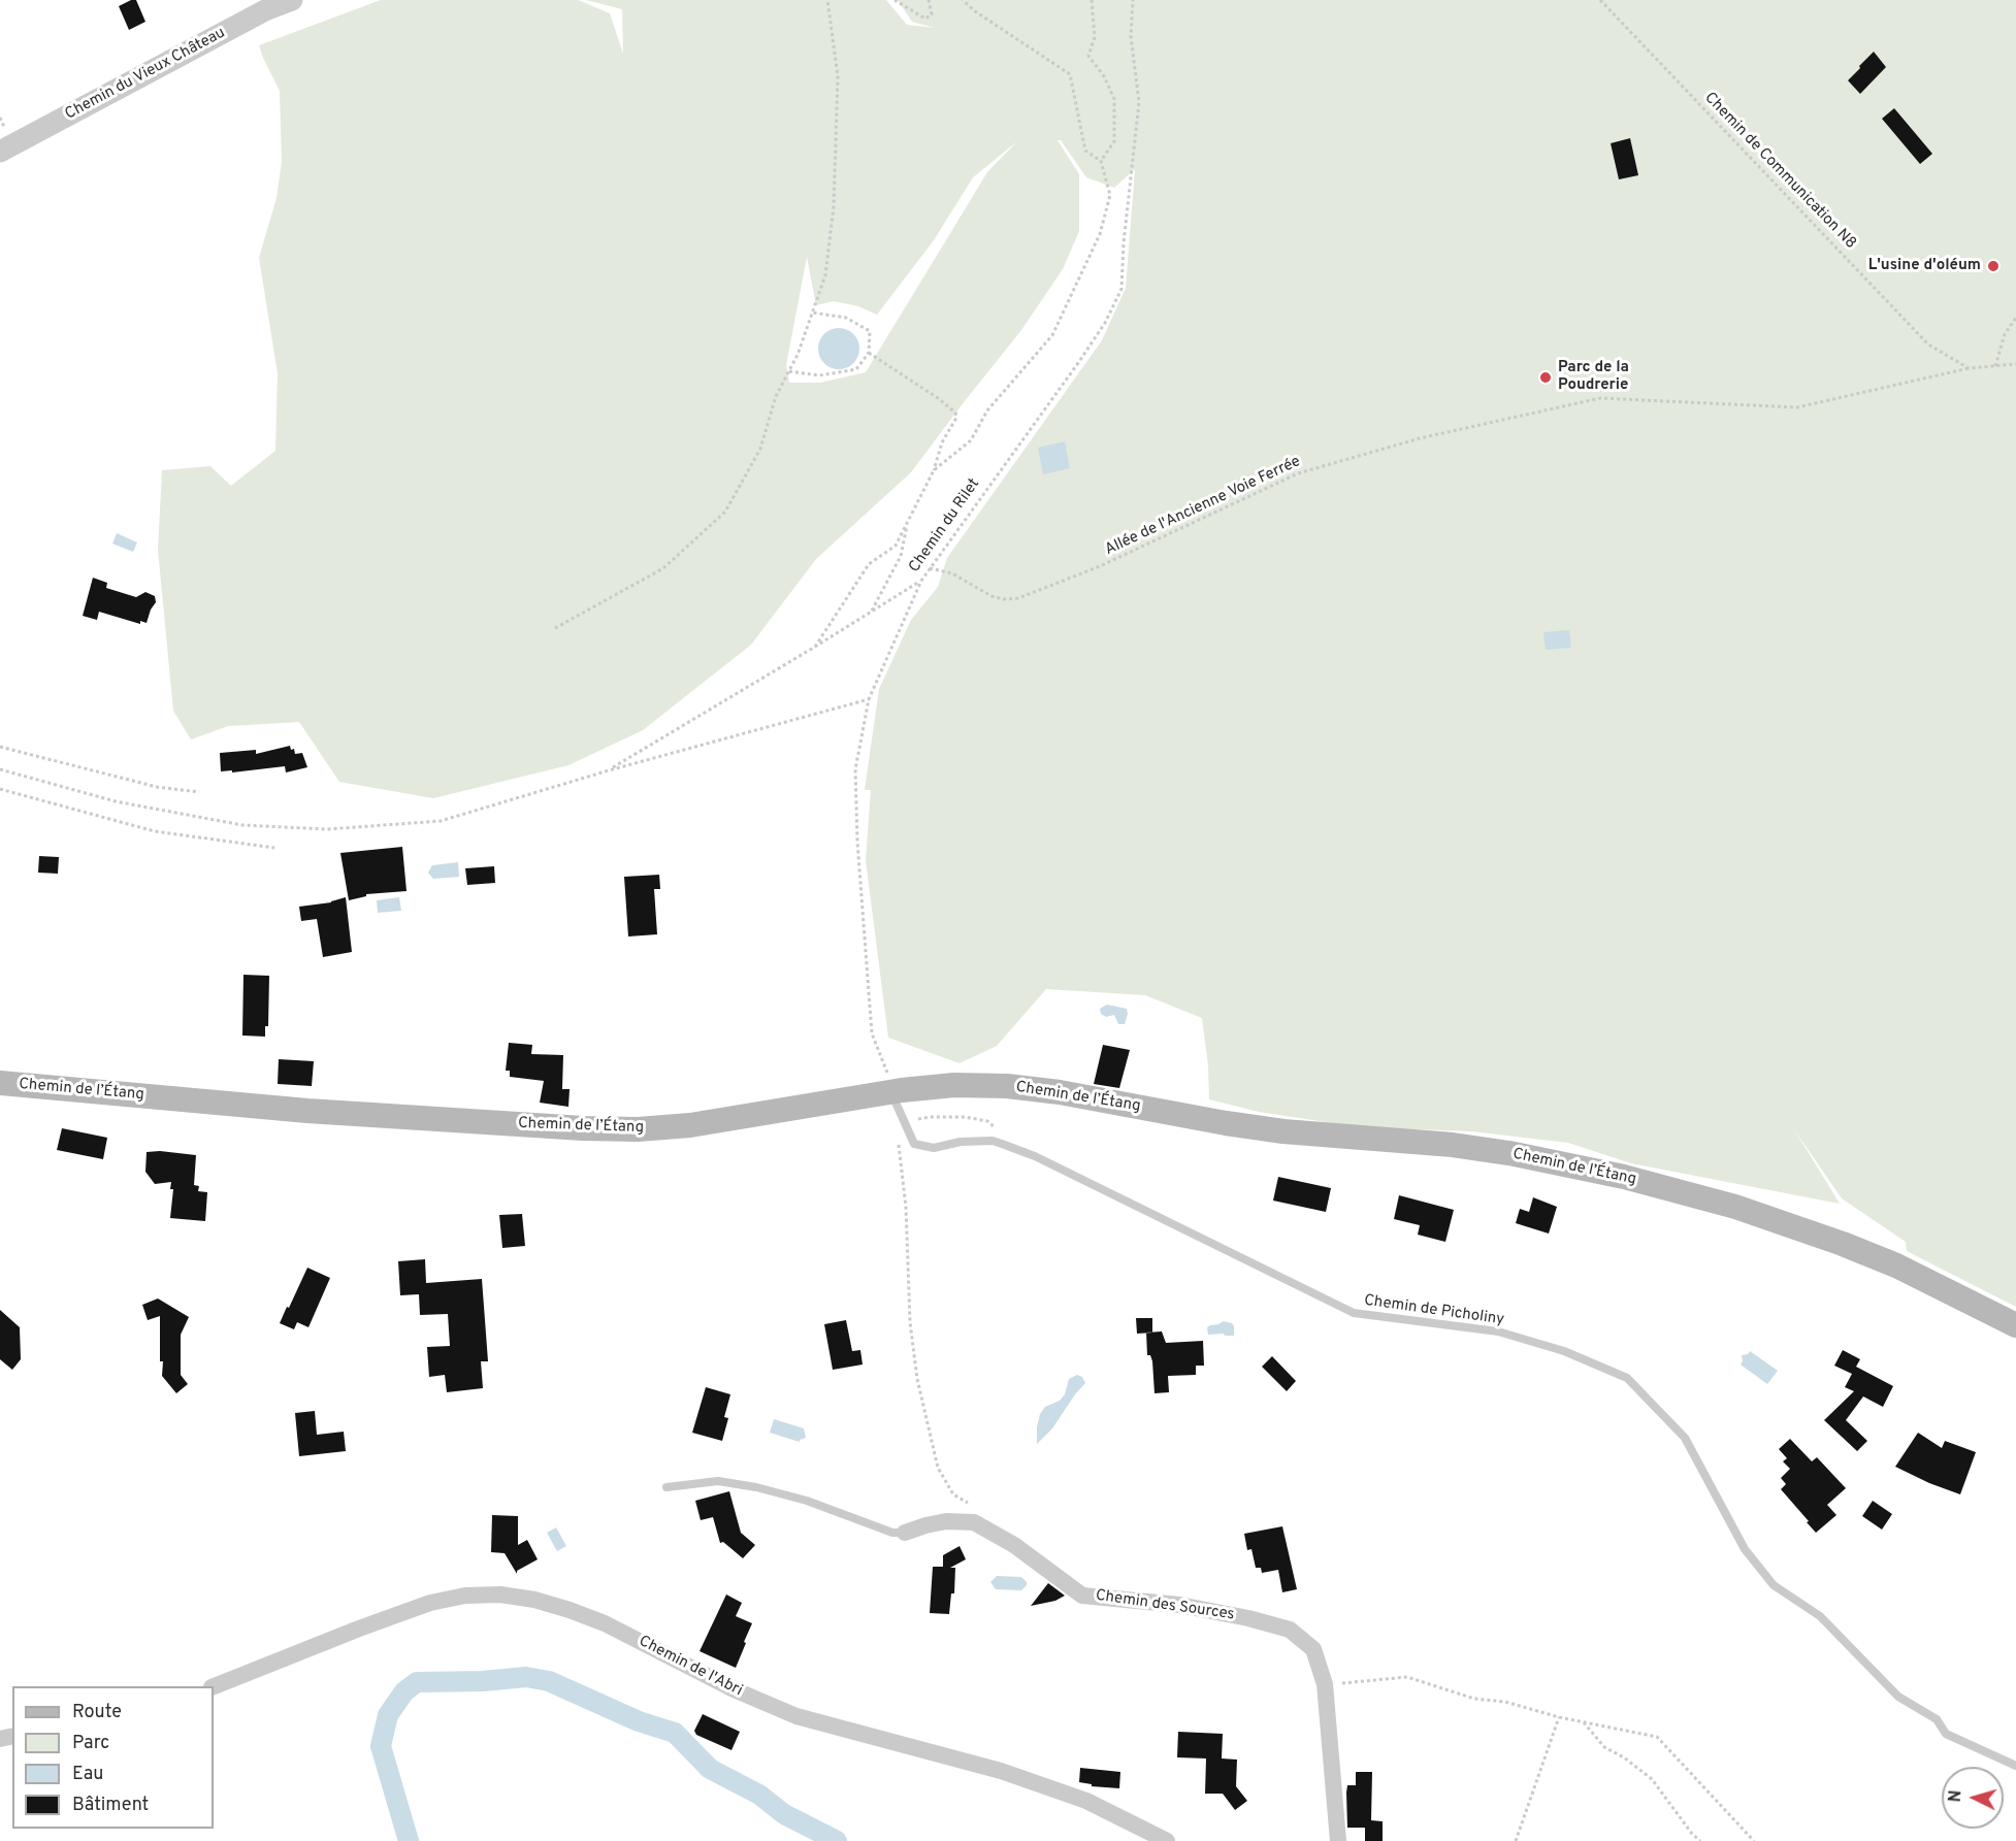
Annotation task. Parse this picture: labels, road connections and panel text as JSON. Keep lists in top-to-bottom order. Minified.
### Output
{"streets":{"main road":["Chemin de l’Étang"],"street":["Chemin du Vieux Château","Chemin des Sources","Chemin de l'Abri"],"lane":["Chemin de Picholiny"],"path":["Chemin de Communication N8","Allée de l'Ancienne Voie Ferrée","Chemin du Rilet"]},"crossings":[["Chemin de Communication N8","Allée de l'Ancienne Voie Ferrée"],["Allée de l'Ancienne Voie Ferrée","Chemin du Rilet"],["Chemin du Rilet","Chemin de l’Étang"],["Chemin du Rilet","Chemin de Picholiny"],["Chemin de l’Étang","Chemin de Picholiny"]],"places":["L'usine d'oléum","Parc de la Poudrerie"],"legend":["Route","Parc","Eau","Bâtiment"],"north":"left"}
